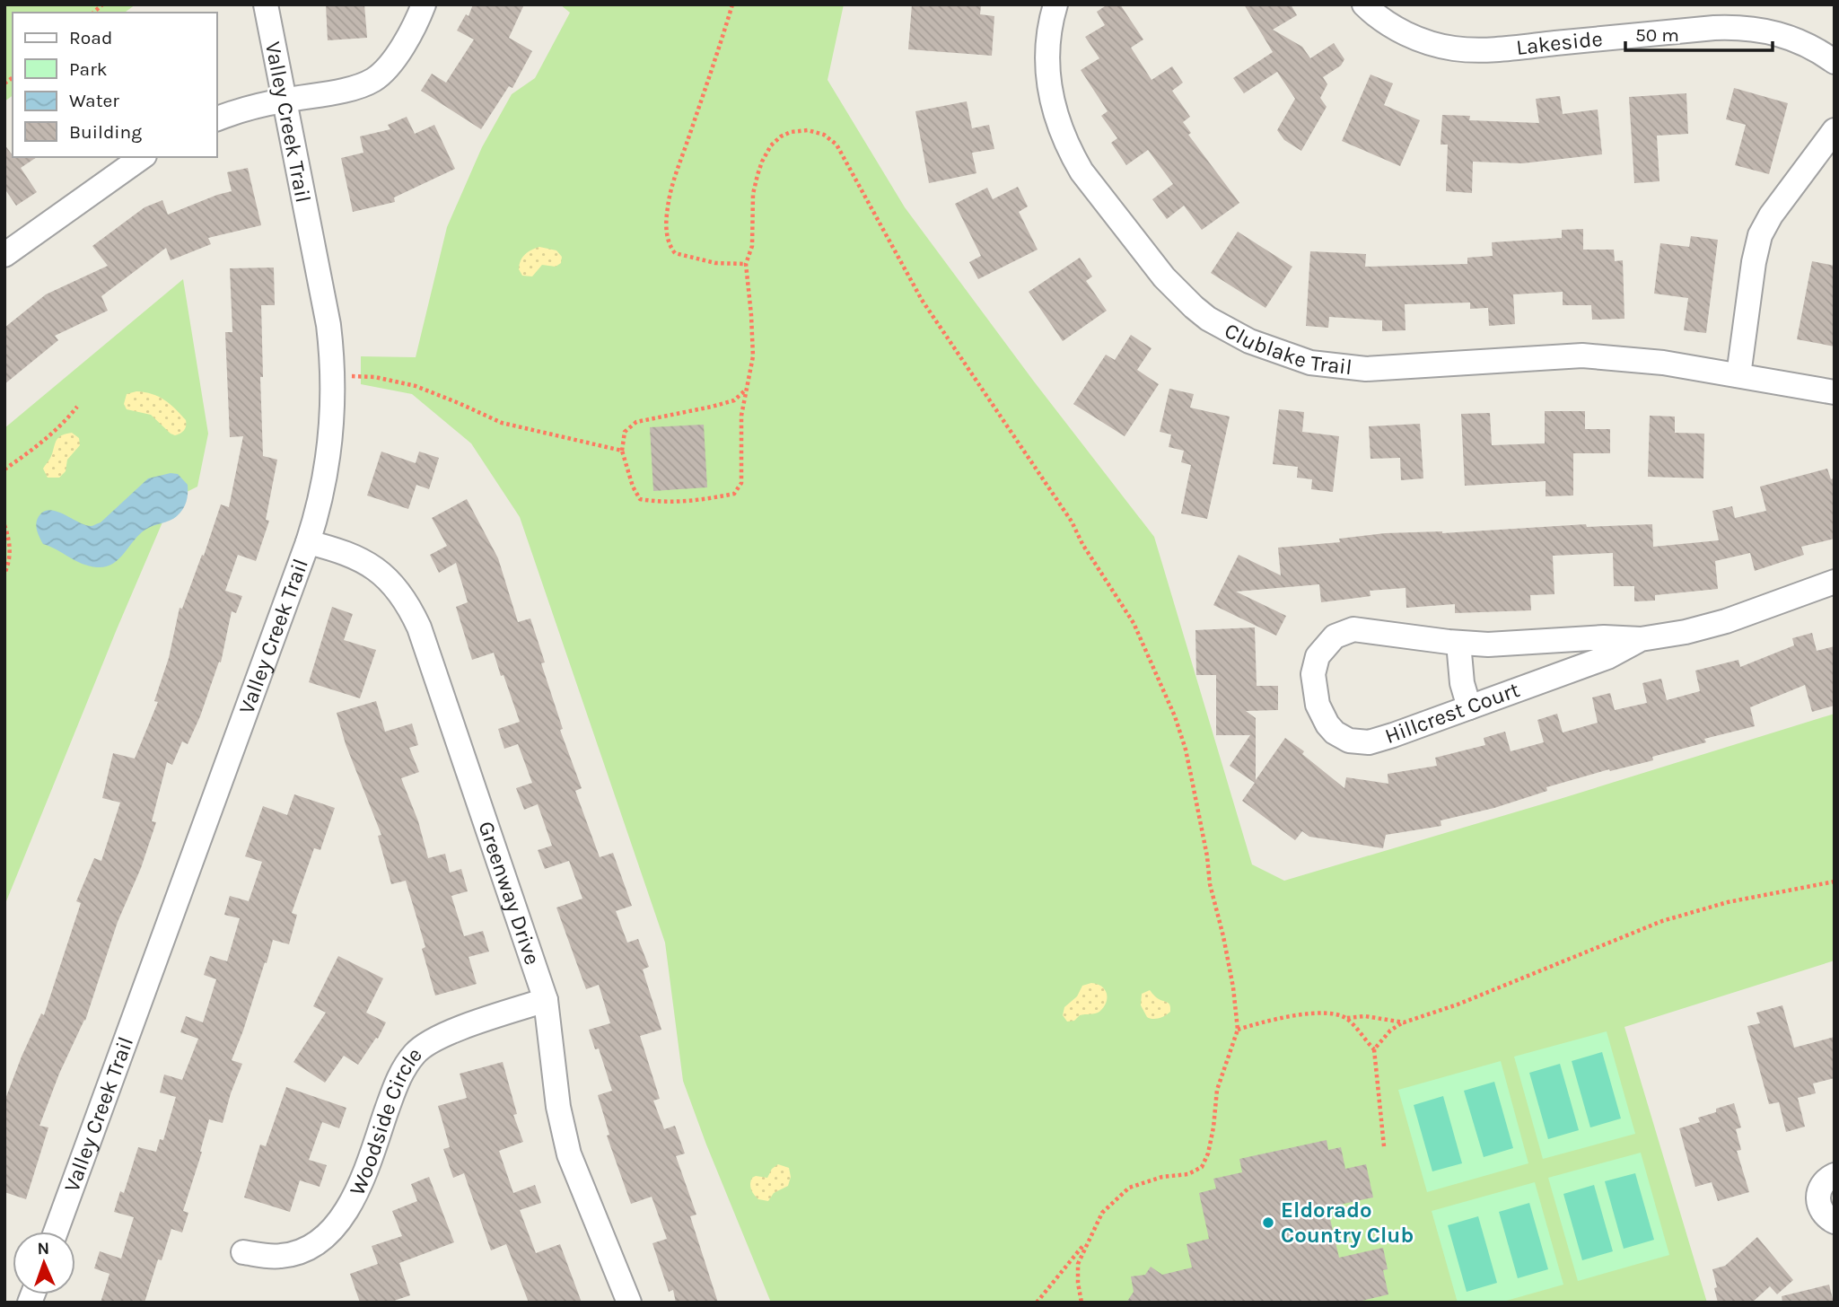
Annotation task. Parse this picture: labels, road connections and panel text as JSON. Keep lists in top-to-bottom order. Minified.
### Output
{"streets":{"street":["Lakeside","Valley Creek Trail","Clublake Trail","Hillcrest Court","Greenway Drive","Woodside Circle"]},"crossings":[["Valley Creek Trail","Greenway Drive"],["Greenway Drive","Woodside Circle"]],"places":["Eldorado Country Club"],"legend":["Road","Park","Water","Building"],"scale_bar":"50 m","north":"top"}
